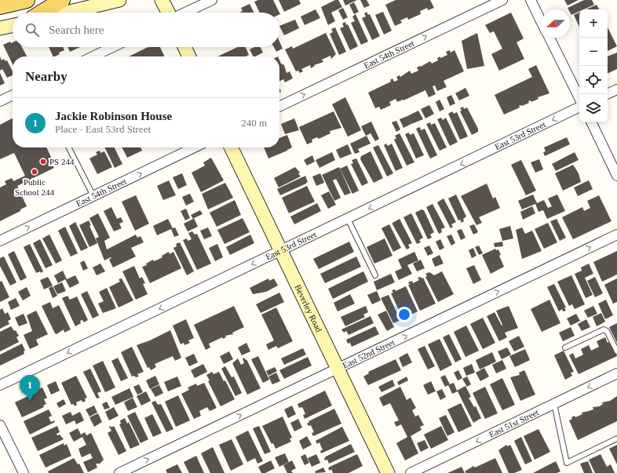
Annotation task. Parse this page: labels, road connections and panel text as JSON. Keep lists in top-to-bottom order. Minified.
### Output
{"streets":{"street":["East 54th Street","East 53rd Street","Beverley Road","East 52nd Street","East 51st Street"]},"crossings":[["East 53rd Street","Beverley Road"],["Beverley Road","East 52nd Street"]],"one_way":["East 54th Street","East 53rd Street","East 52nd Street","East 51st Street"],"places":["PS 244","Public School 244"],"north":"left","page":{"map_buttons":["+","−"],"search":"Search here","heading":"Nearby","list":[{"mark":"1","name":"Jackie Robinson House","note":"Place · East 53rd Street","value":"240 m"}],"pins":"1"}}
